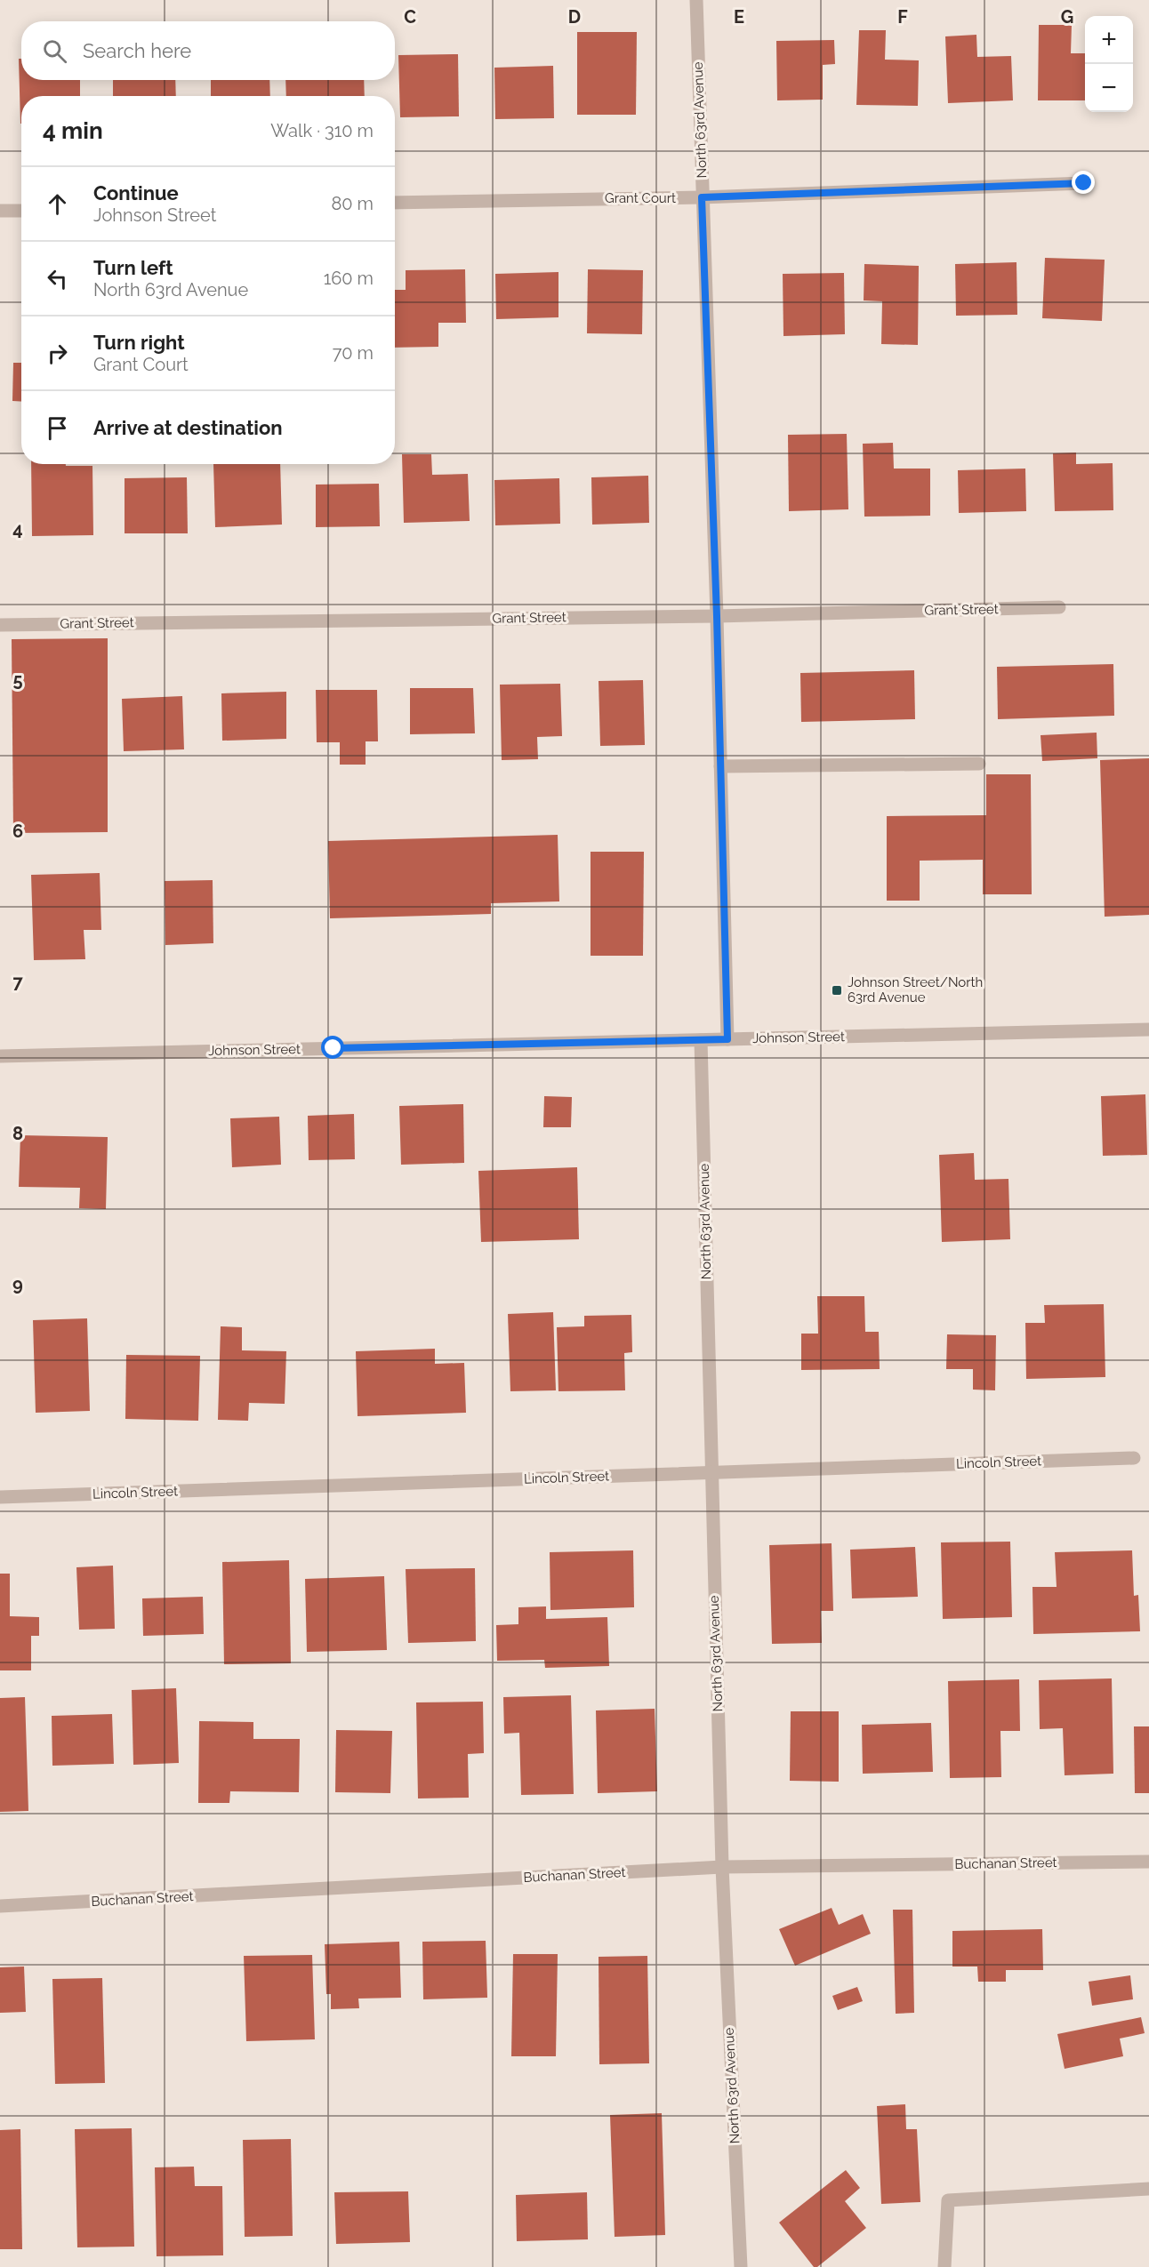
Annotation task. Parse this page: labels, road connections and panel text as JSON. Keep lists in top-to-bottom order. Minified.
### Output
{"streets":{"street":["North 63rd Avenue","Grant Court","Grant Street","Johnson Street","Lincoln Street","Buchanan Street"]},"crossings":[["North 63rd Avenue","Grant Court"],["North 63rd Avenue","Grant Street"],["North 63rd Avenue","Johnson Street"],["North 63rd Avenue","Lincoln Street"],["North 63rd Avenue","Buchanan Street"]],"places":{"transit":["Johnson Street/North 63rd Avenue"]},"page":{"map_buttons":["+","−"],"search":"Search here","heading":["4 min","Walk · 310 m"],"list":[["Continue","Johnson Street","80 m"],["Turn left","North 63rd Avenue","160 m"],["Turn right","Grant Court","70 m"],"Arrive at destination"]},"grid":{"columns":["C","D","E","F","G"],"rows":["4","5","6","7","8","9"]}}
